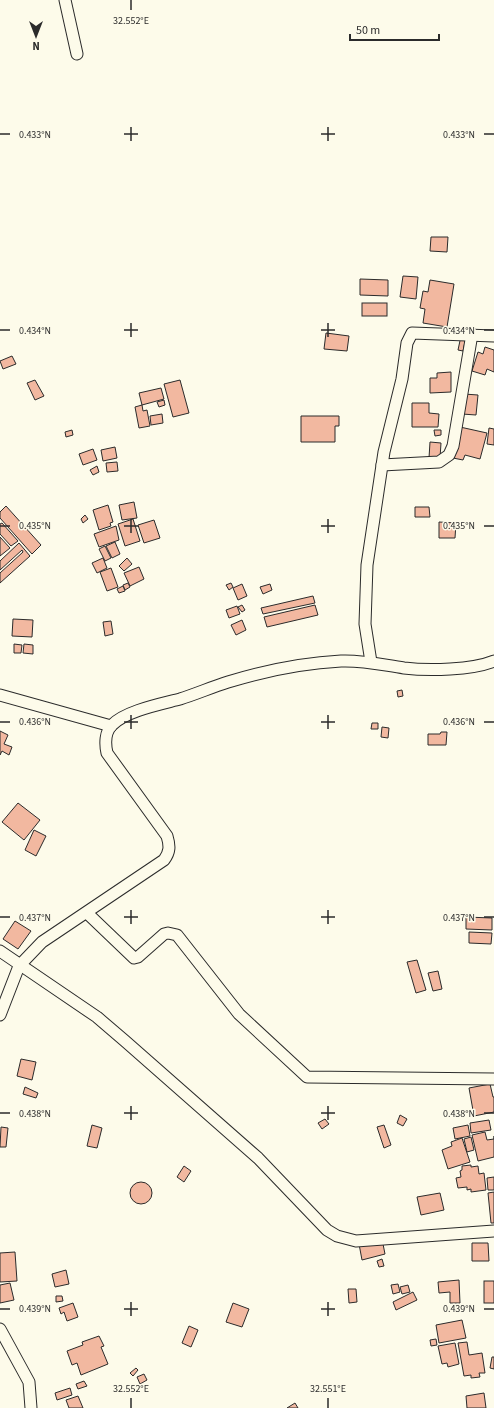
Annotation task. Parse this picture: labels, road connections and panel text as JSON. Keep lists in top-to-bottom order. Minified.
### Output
{"scale_bar":"50 m","north":"bottom","coordinates":["32.552°E","0.433°N","0.434°N","0.435°N","0.436°N","0.437°N","0.438°N","0.439°N","32.551°E"]}
